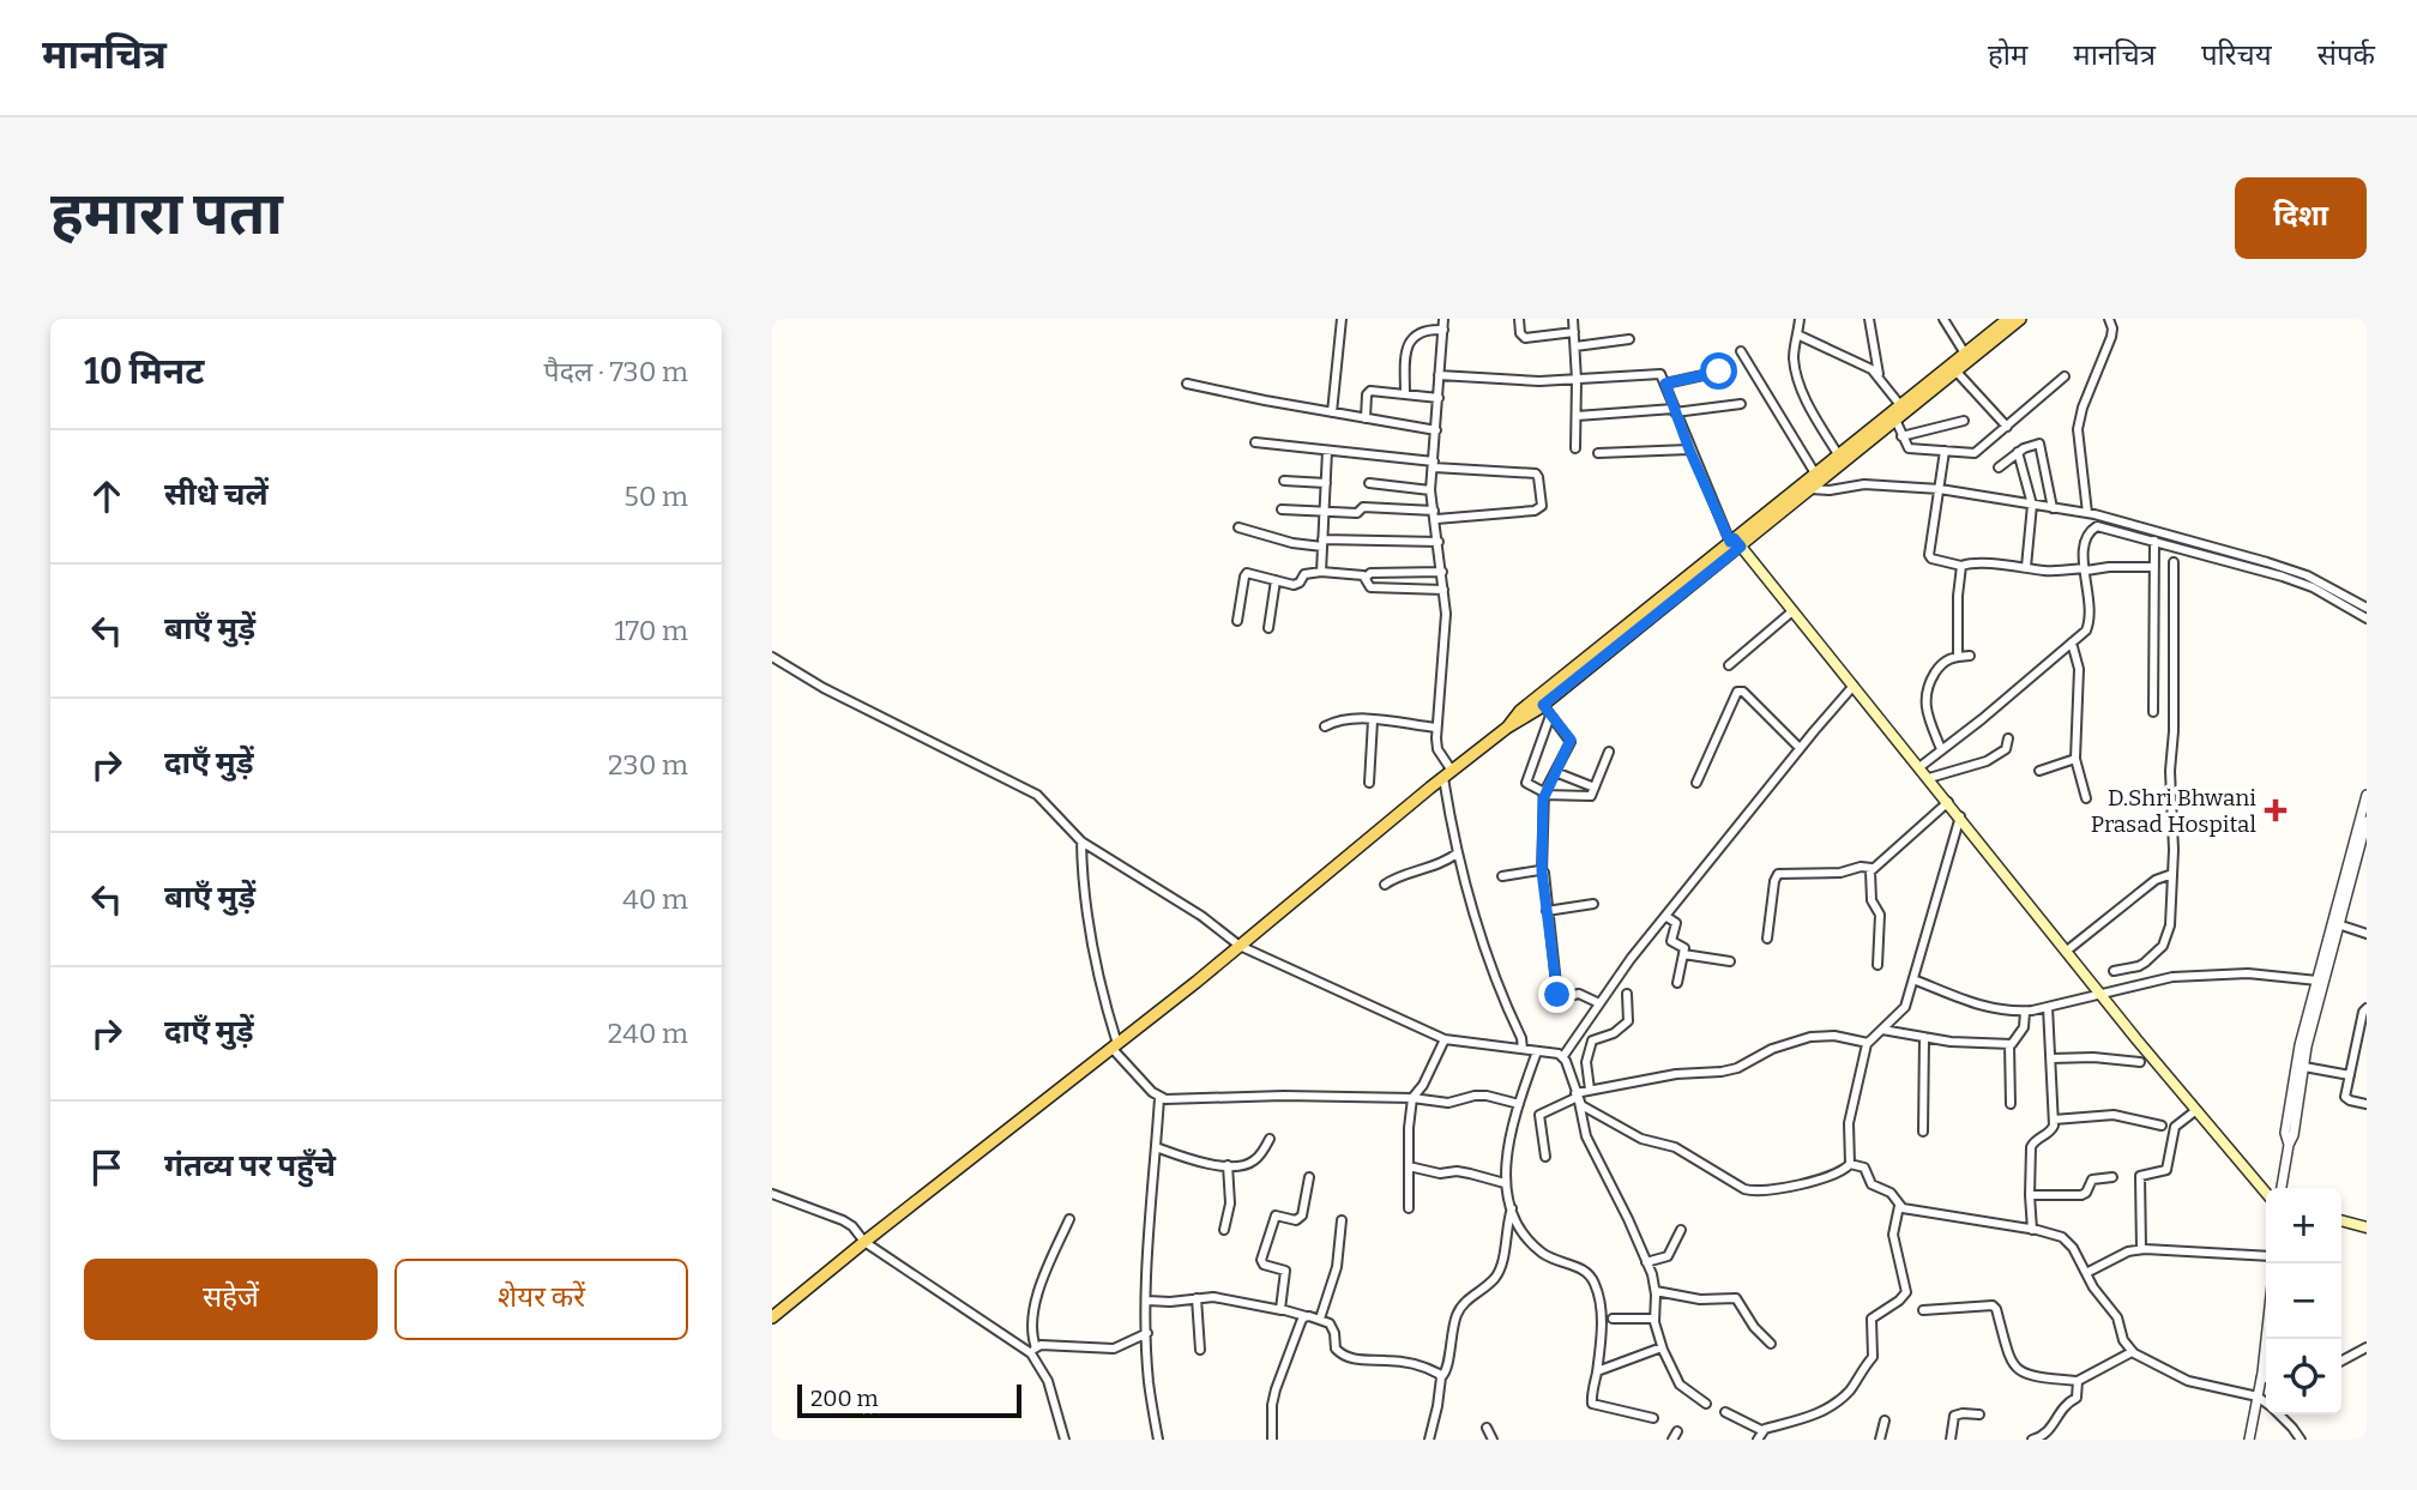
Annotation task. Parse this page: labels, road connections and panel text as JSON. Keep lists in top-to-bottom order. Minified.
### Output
{"places":{"health":["D.Shri Bhwani Prasad Hospital"]},"scale_bar":"200 m","page":{"header":"मानचित्र","nav":["होम","मानचित्र","परिचय","संपर्क"],"buttons":["दिशा",["सहेजें","शेयर करें"]],"title":"हमारा पता","heading":["10 मिनट","पैदल · 730 m"],"list":[["सीधे चलें","50 m"],["बाएँ मुड़ें","170 m"],["दाएँ मुड़ें","230 m"],["बाएँ मुड़ें","40 m"],["दाएँ मुड़ें","240 m"],"गंतव्य पर पहुँचे"],"map_buttons":["+","−"],"scale":"200 m"}}
